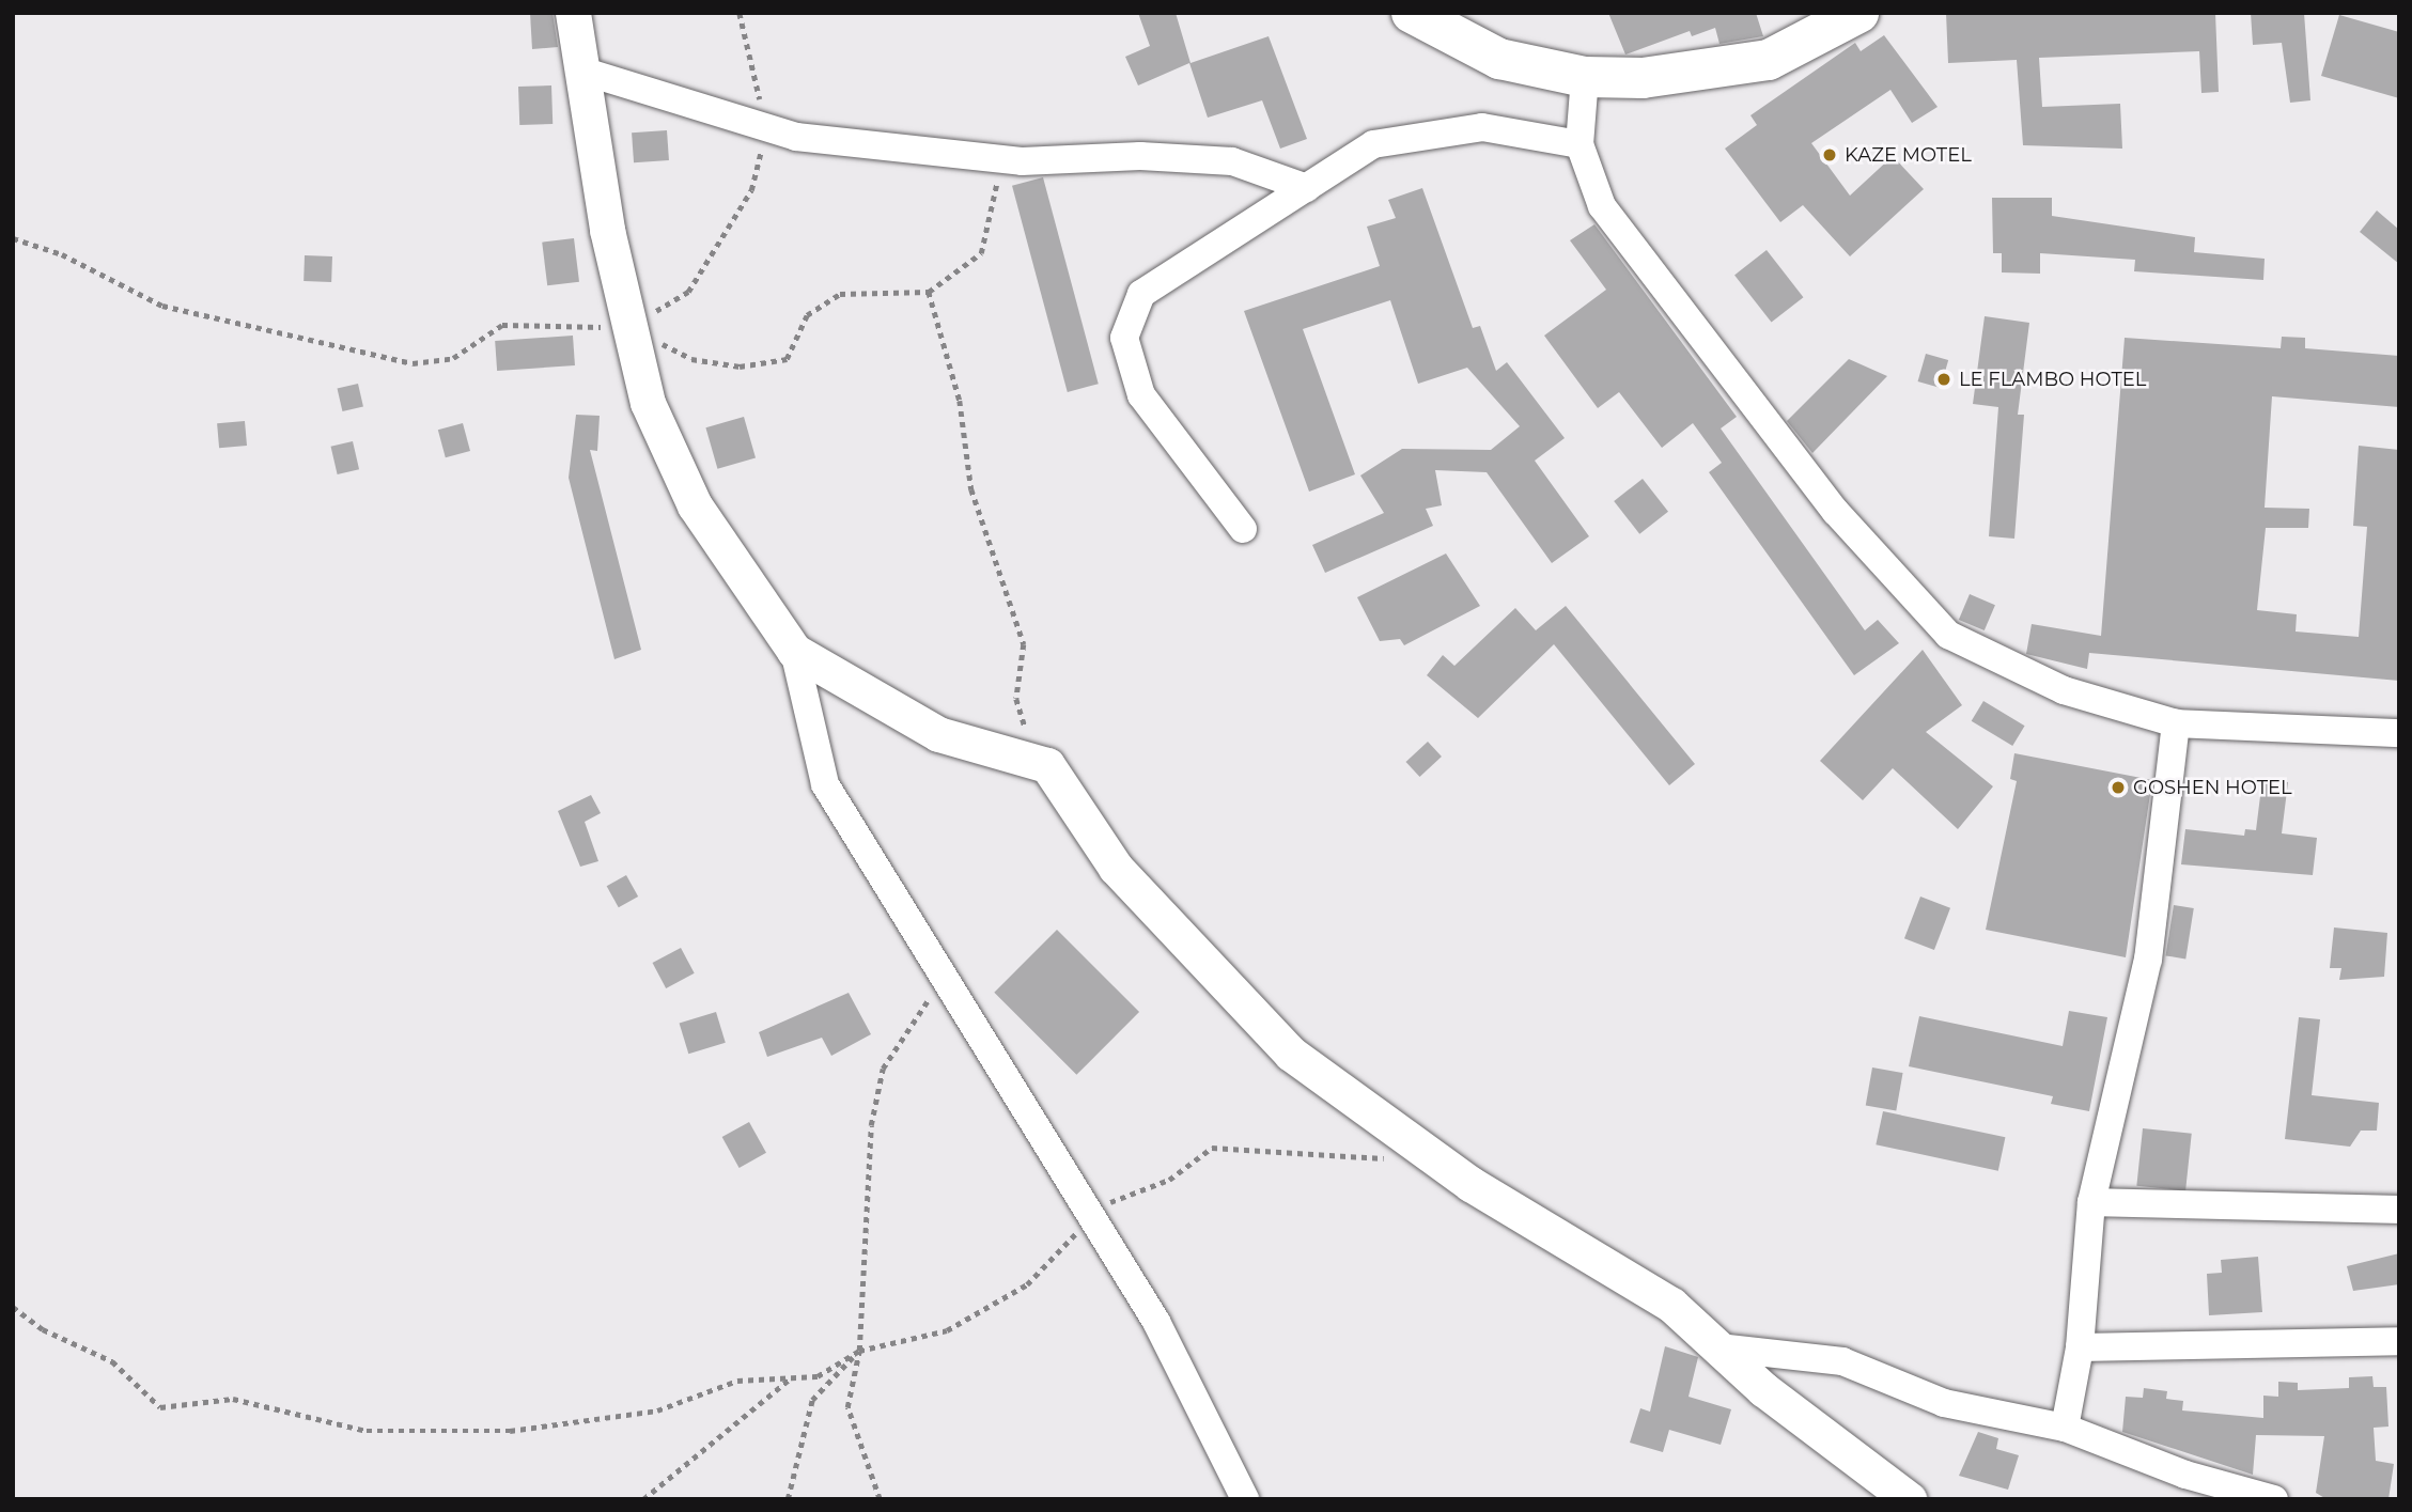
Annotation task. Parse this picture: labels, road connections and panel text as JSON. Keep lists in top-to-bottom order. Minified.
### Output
{"places":["KAZE MOTEL","LE FLAMBO HOTEL","GOSHEN HOTEL"]}
